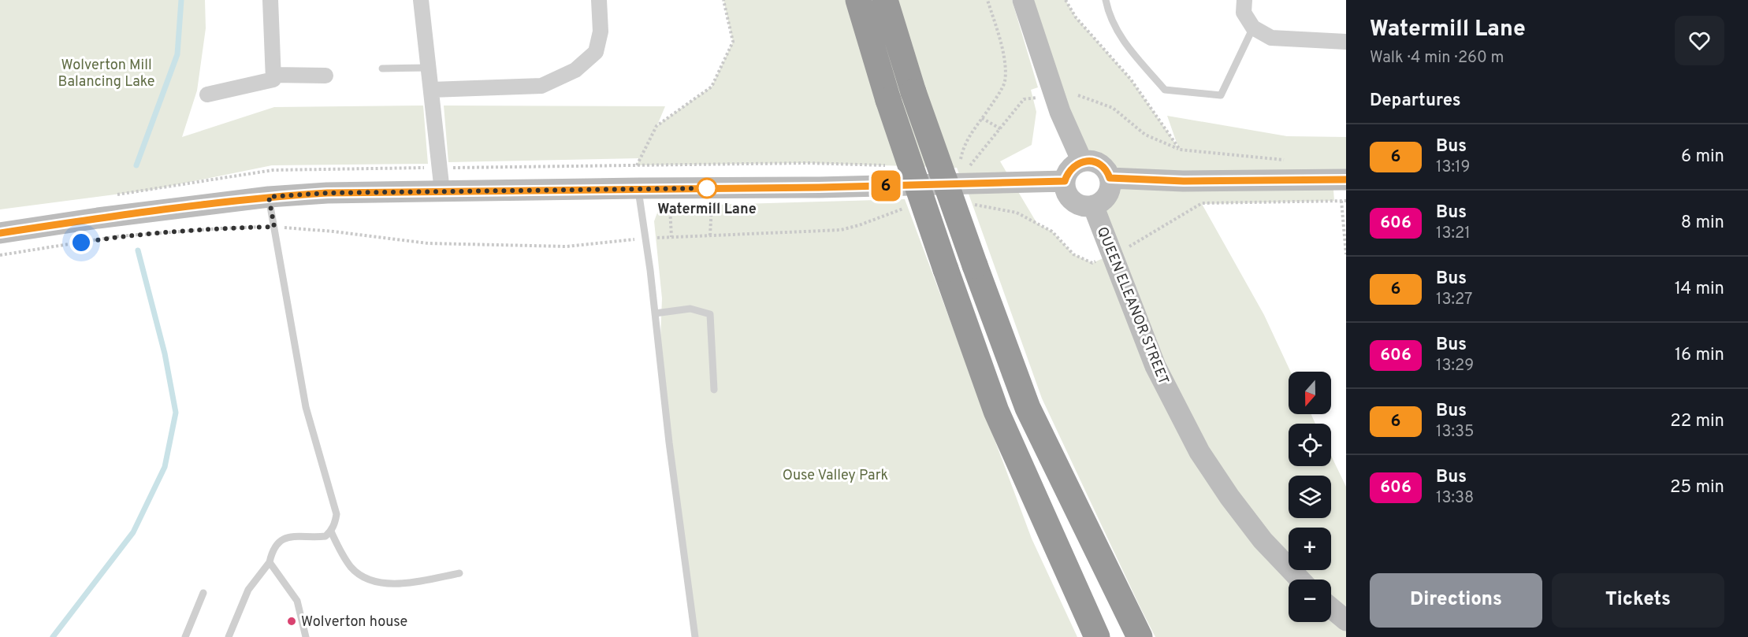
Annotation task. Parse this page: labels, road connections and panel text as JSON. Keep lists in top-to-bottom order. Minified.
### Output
{"streets":{"street":["QUEEN ELEANOR STREET"]},"parks":["Wolverton Mill Balancing Lake","Ouse Valley Park"],"places":["Watermill Lane","Wolverton house"],"lines":["bus line 6"],"north":"bottom","page":{"on_map":"6","heading":[["Watermill Lane","Walk · 4 min · 260 m"],"Departures"],"list":[{"mark":"6","name":"Bus","note":"13:19","value":"6 min"},{"mark":"606","name":"Bus","note":"13:21","value":"8 min"},{"mark":"6","name":"Bus","note":"13:27","value":"14 min"},{"mark":"606","name":"Bus","note":"13:29","value":"16 min"},{"mark":"6","name":"Bus","note":"13:35","value":"22 min"},{"mark":"606","name":"Bus","note":"13:38","value":"25 min"}],"map_buttons":["+","−"],"buttons":["Directions","Tickets"]}}
